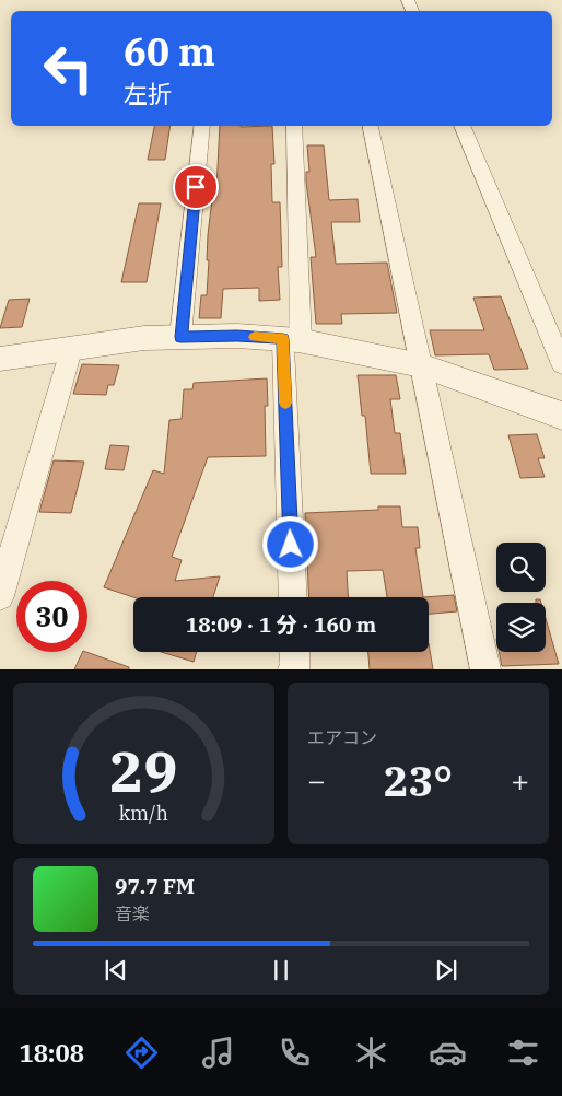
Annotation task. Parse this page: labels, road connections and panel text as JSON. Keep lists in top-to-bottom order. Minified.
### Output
{"page":{"turn":["60 m","左折"],"limit":"30","trip":"18:09 · 1 分 · 160 m","tile":"エアコン","heat":["−","23°","+"],"song":["97.7 FM","音楽"],"tabs":"18:08","gauge":["29","km/h"]}}
